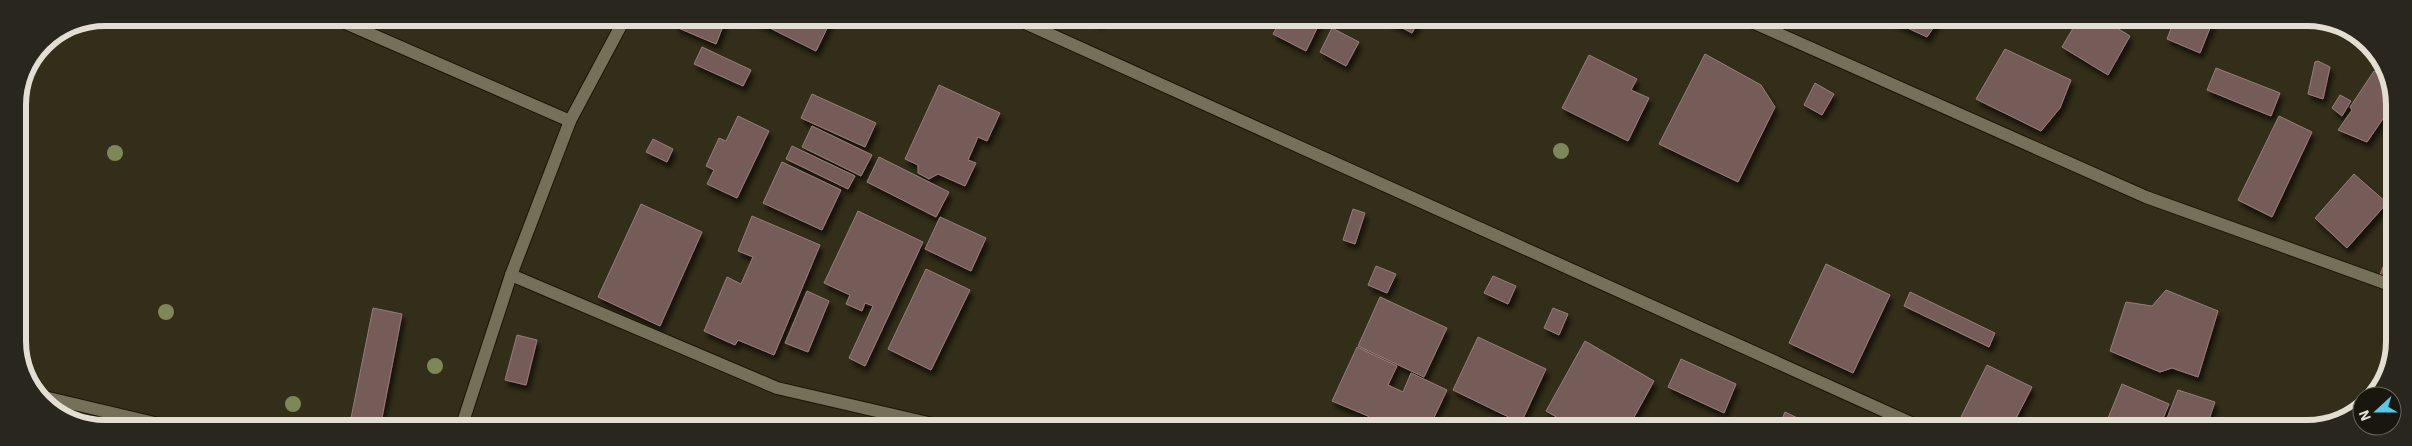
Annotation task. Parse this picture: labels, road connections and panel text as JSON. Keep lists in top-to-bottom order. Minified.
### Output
{"north":"left"}
